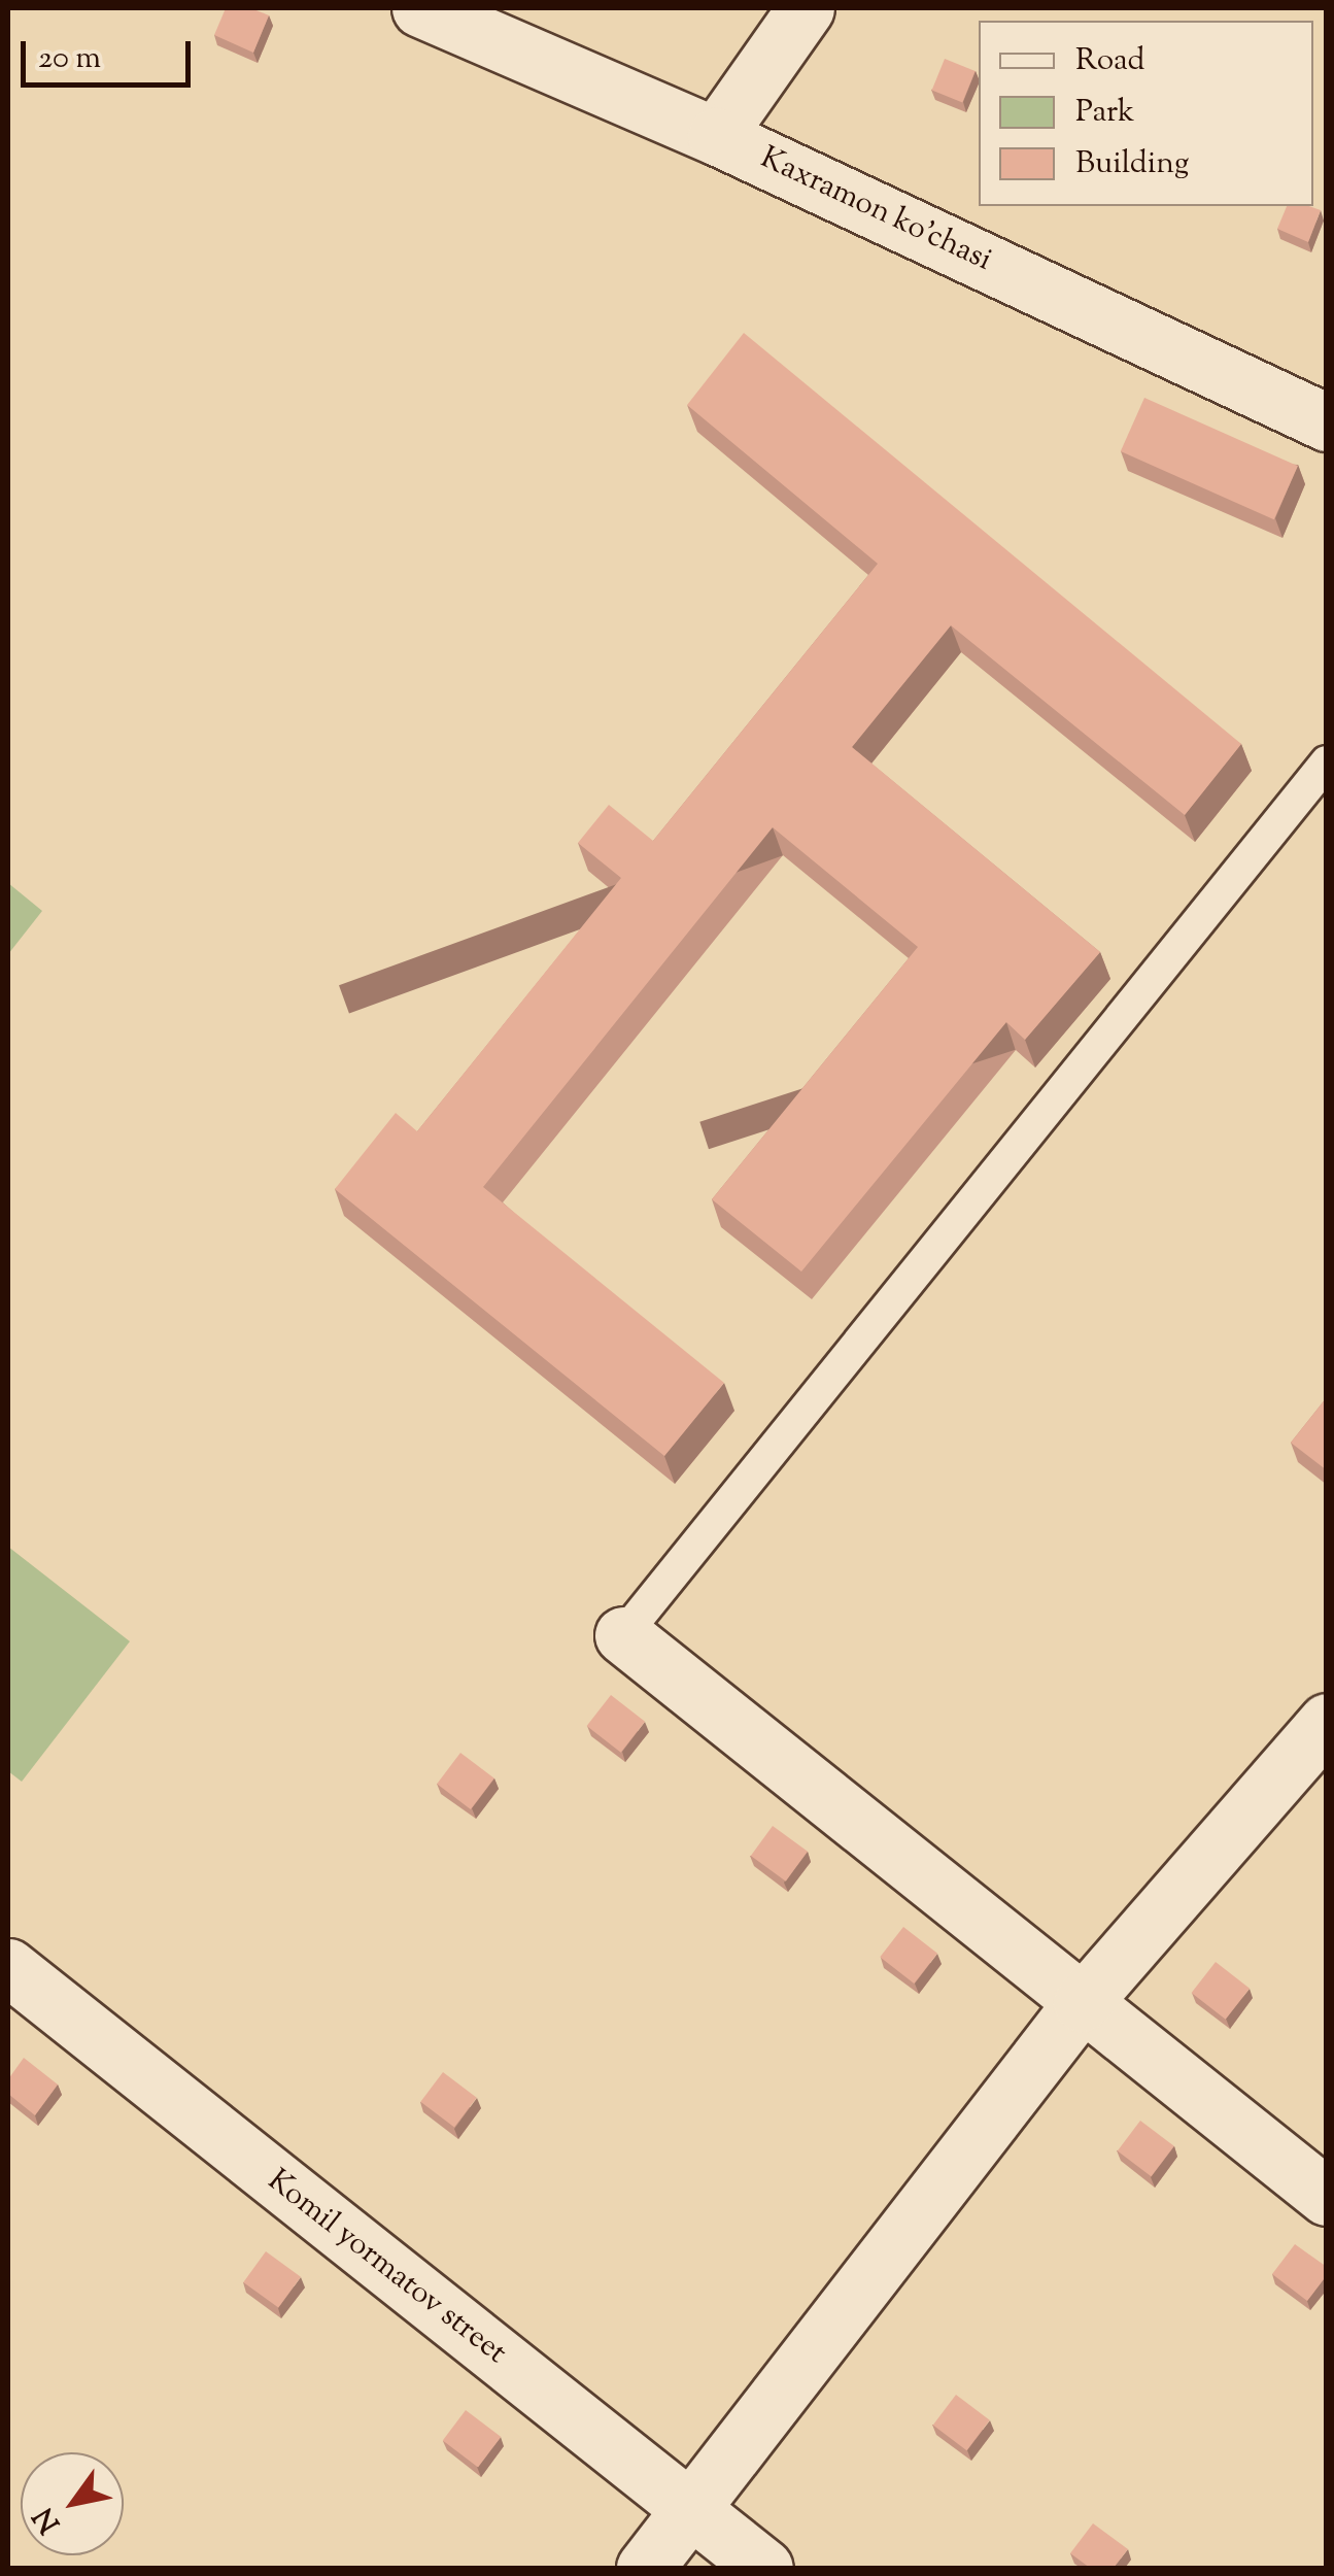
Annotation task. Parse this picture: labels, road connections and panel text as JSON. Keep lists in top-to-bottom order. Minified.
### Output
{"streets":{"street":["Kaxramon ko'chasi","Komil yormatov street"]},"legend":["Road","Park","Building"],"scale_bar":"20 m","north":"bottom left"}
